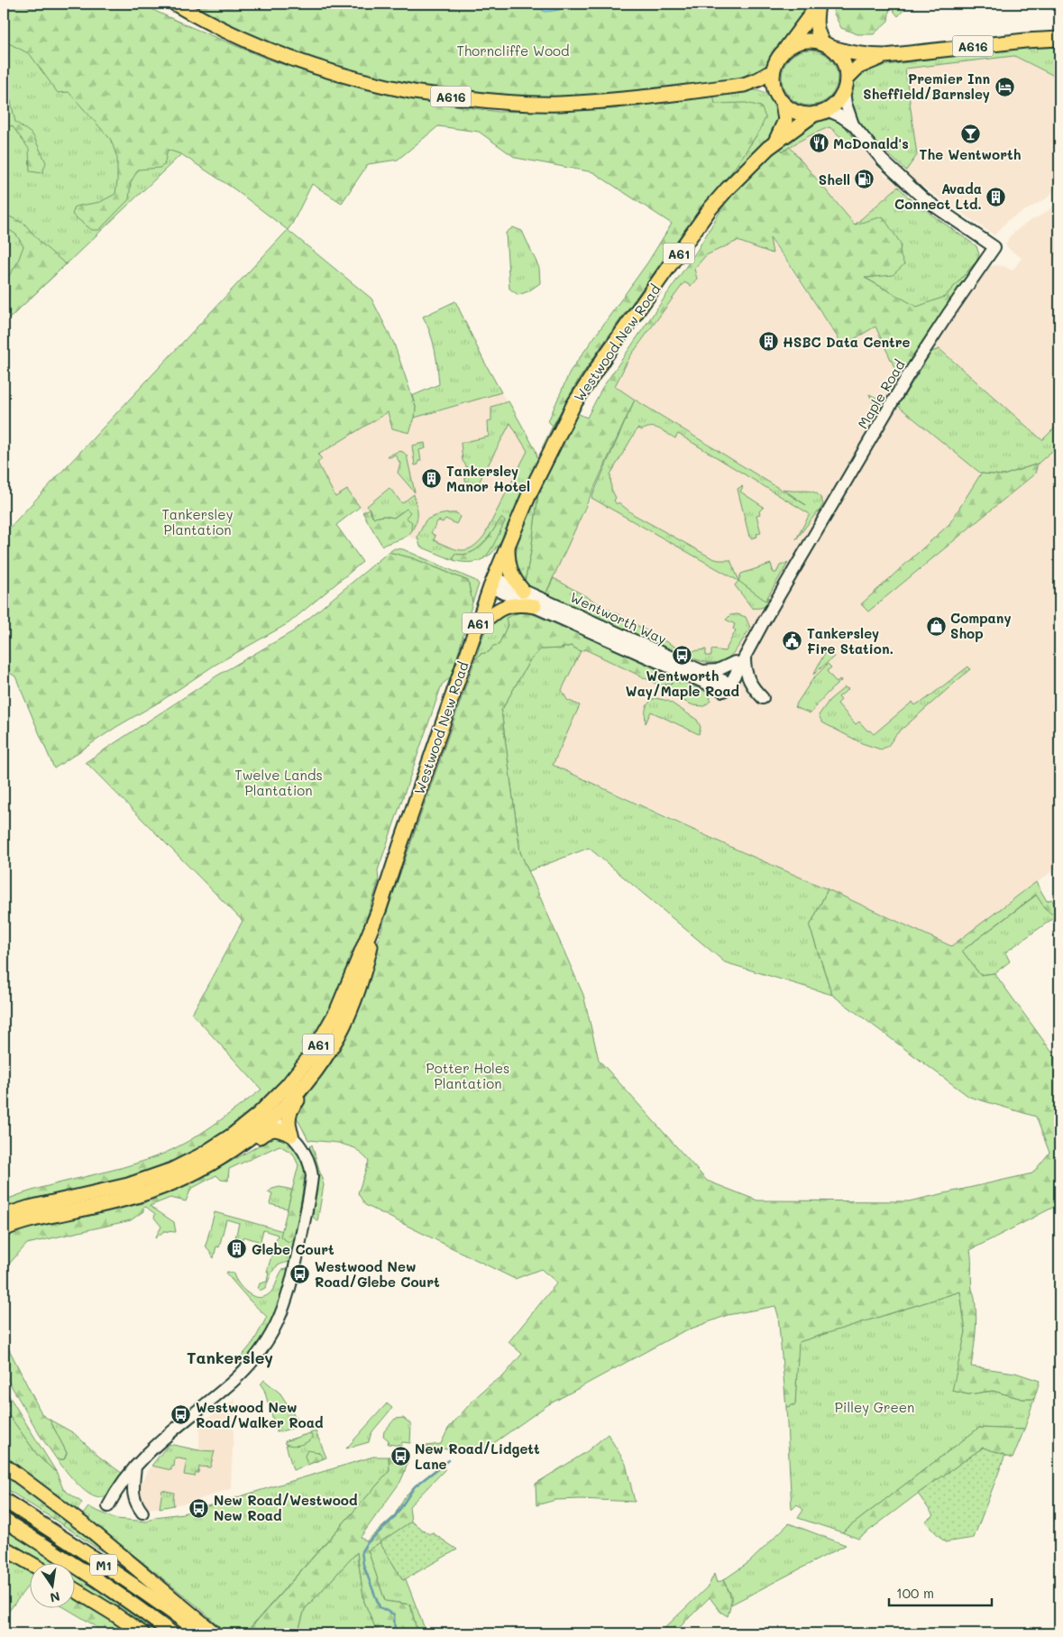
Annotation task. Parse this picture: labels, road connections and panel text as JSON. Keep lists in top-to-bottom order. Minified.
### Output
{"streets":{"highway":["A616","A61","Westwood New Road","M1"],"street":["Maple Road","Wentworth Way"]},"crossings":[["A616","Westwood New Road"],["A616","Maple Road"],["Westwood New Road","Maple Road"],["Westwood New Road","Wentworth Way"],["Maple Road","Wentworth Way"]],"districts":["Tankersley"],"parks":["Thorncliffe Wood","Tankersley Plantation","Twelve Lands Plantation","Potter Holes Plantation","Pilley Green"],"places":{"hotel":["Premier Inn Sheffield/Barnsley"],"bar":["The Wentworth"],"restaurant":["McDonald's"],"fuel station":["Shell"],"building":["Avada Connect Ltd.","HSBC Data Centre","Tankersley Manor Hotel","Glebe Court"],"shop":["Company Shop"],"public building":["Tankersley Fire Station."],"bus stop":["Wentworth Way/Maple Road","Westwood New Road/Glebe Court","Westwood New Road/Walker Road","New Road/Lidgett Lane","New Road/Westwood New Road"]},"scale_bar":"100 m","north":"bottom"}
